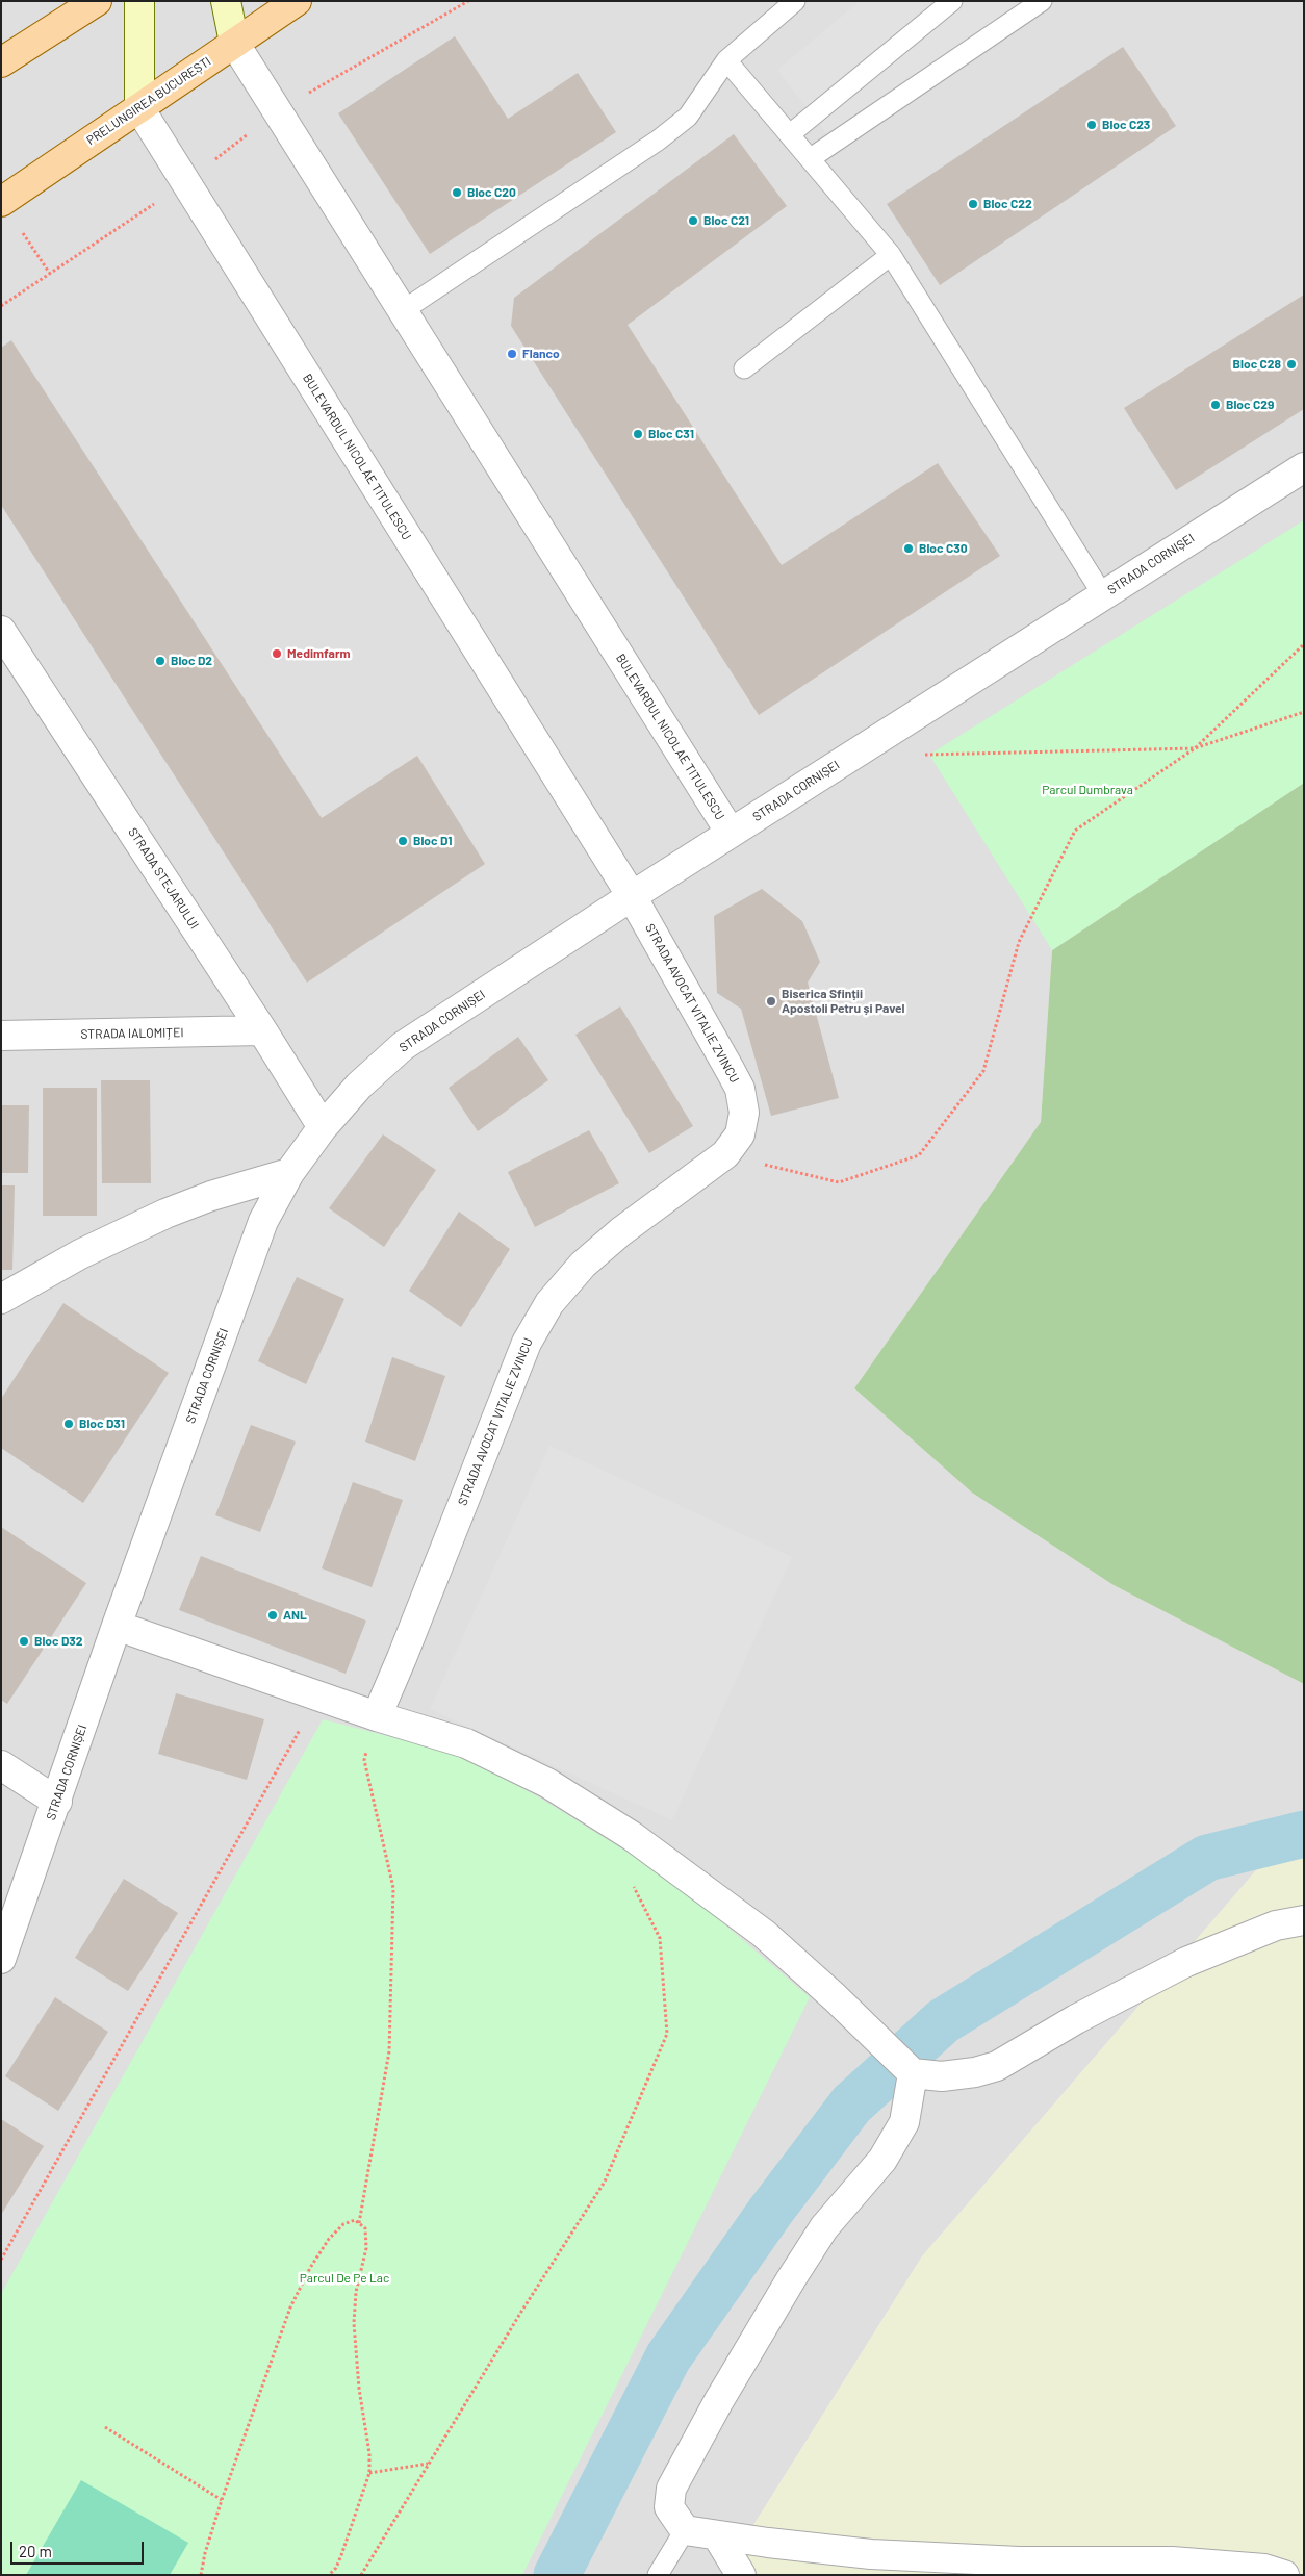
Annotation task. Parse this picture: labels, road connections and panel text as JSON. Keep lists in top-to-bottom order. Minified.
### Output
{"streets":{"main road":["PRELUNGIREA BUCUREȘTI","BULEVARDUL NICOLAE TITULESCU"],"street":["STRADA CORNIȘEI","STRADA STEJARULUI","STRADA AVOCAT VITALIE ZVINCU","STRADA IALOMIȚEI"]},"crossings":[["PRELUNGIREA BUCUREȘTI","BULEVARDUL NICOLAE TITULESCU"],["BULEVARDUL NICOLAE TITULESCU","STRADA CORNIȘEI"],["BULEVARDUL NICOLAE TITULESCU","STRADA AVOCAT VITALIE ZVINCU"],["STRADA CORNIȘEI","STRADA STEJARULUI"],["STRADA CORNIȘEI","STRADA AVOCAT VITALIE ZVINCU"],["STRADA STEJARULUI","STRADA IALOMIȚEI"]],"parks":["Parcul Dumbrava","Parcul De Pe Lac"],"places":["Bloc C23","Bloc C20","Bloc C22","Bloc C21","Flanco","Bloc C28","Bloc C29","Bloc C31","Bloc C30","Medimfarm","Bloc D2","Bloc D1","Biserica Sfinții Apostoli Petru și Pavel","Bloc D31","ANL","Bloc D32"],"scale_bar":"20 m"}
